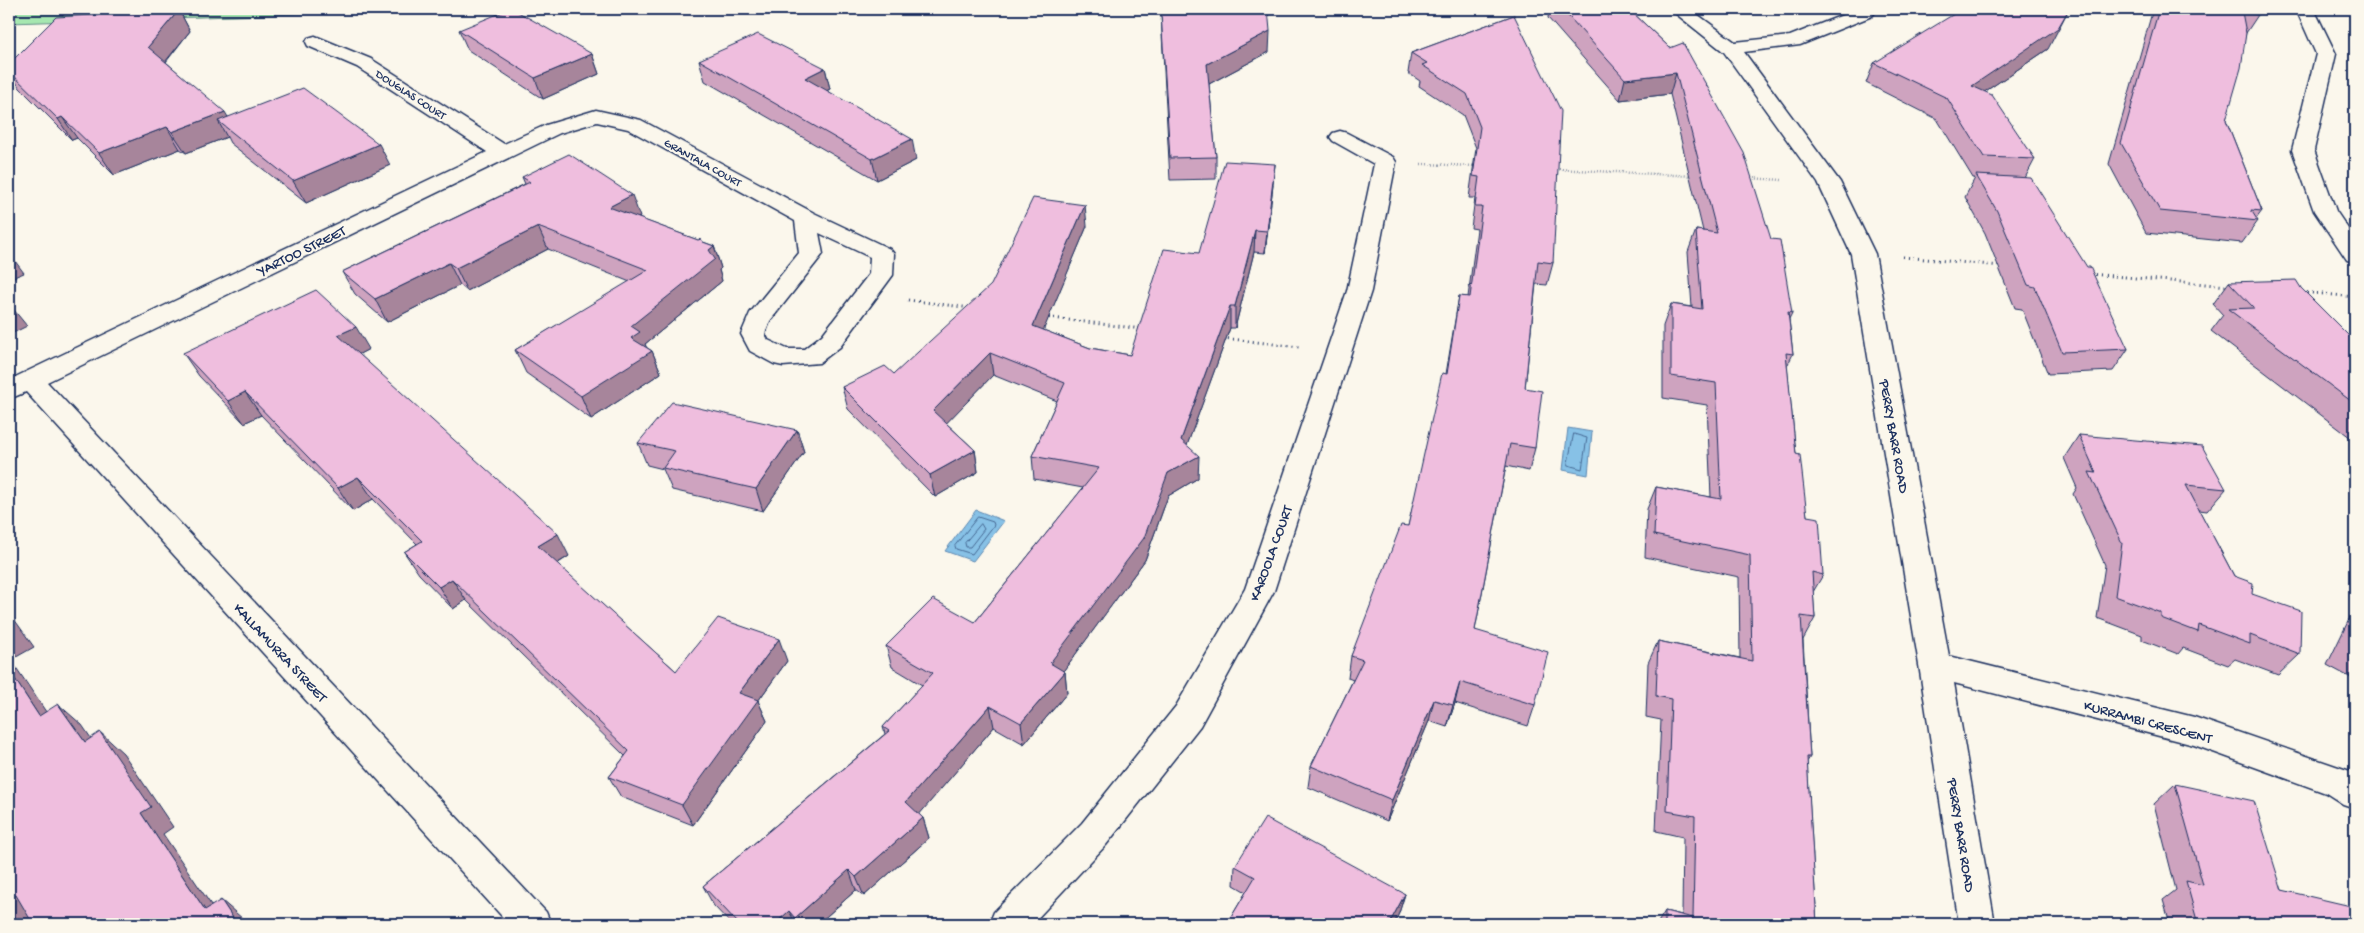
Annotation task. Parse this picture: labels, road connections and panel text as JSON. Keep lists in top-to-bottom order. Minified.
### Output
{"streets":{"street":["DOUGLAS COURT","GRANTALA COURT","YARTOO STREET","PERRY BARR ROAD","KAROOLA COURT","KALLAMURRA STREET","KURRAMBI CRESCENT"]},"crossings":[["DOUGLAS COURT","YARTOO STREET"],["GRANTALA COURT","YARTOO STREET"],["YARTOO STREET","KALLAMURRA STREET"],["PERRY BARR ROAD","KURRAMBI CRESCENT"]]}
